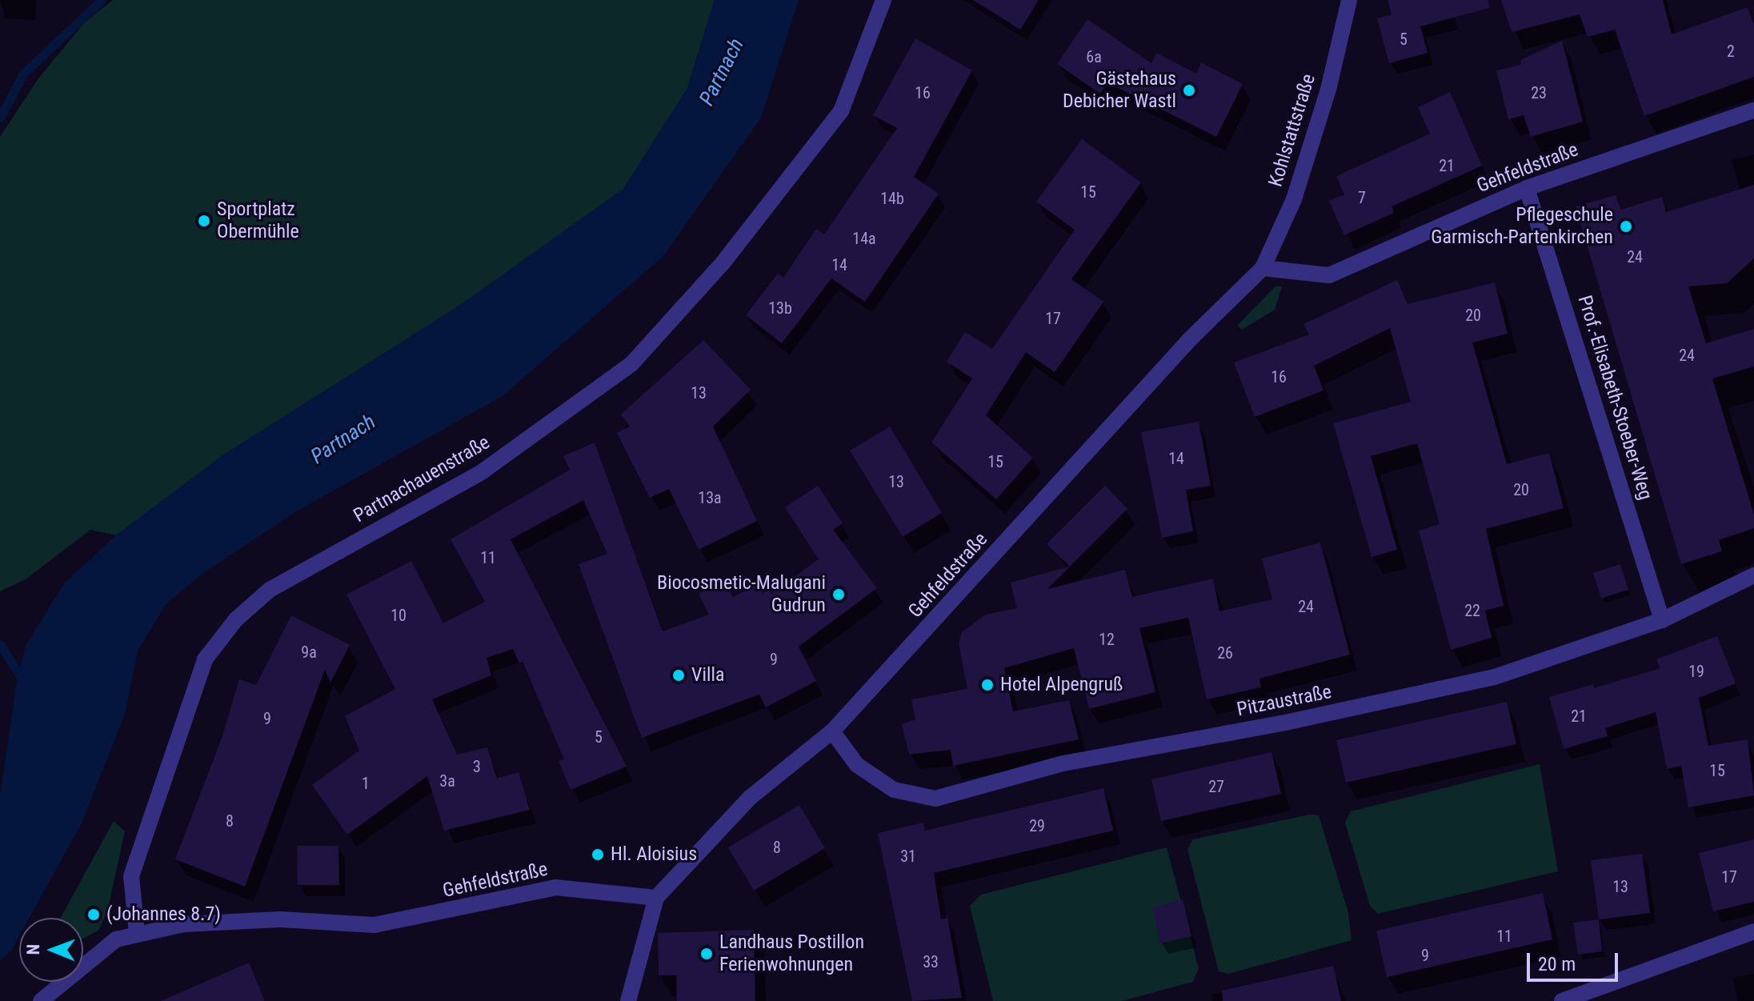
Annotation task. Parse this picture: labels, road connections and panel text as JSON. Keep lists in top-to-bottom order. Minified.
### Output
{"streets":{"street":["Kohlstattstraße","Gehfeldstraße","Prof.-Elisabeth-Stoeber-Weg","Partnachauenstraße","Pitzaustraße"]},"crossings":[["Kohlstattstraße","Gehfeldstraße"],["Gehfeldstraße","Prof.-Elisabeth-Stoeber-Weg"],["Gehfeldstraße","Partnachauenstraße"],["Gehfeldstraße","Pitzaustraße"],["Prof.-Elisabeth-Stoeber-Weg","Pitzaustraße"]],"water":["Partnach"],"places":["Gästehaus Debicher Wastl","Sportplatz Obermühle","Pflegeschule Garmisch-Partenkirchen","Biocosmetic-Malugani Gudrun","Villa","Hotel Alpengruß","Hl. Aloisius","(Johannes 8.7)","Landhaus Postillon Ferienwohnungen"],"house_numbers":["5","2","6a","16","23","21","15","7","14b","14a","24","14","13b","20","17","24","16","13","14","15","13","20","13a","11","24","22","10","12","9a","26","9","19","21","9","5","3","15","3a","1","27","8","29","8","31","17","13","11","9","33"],"scale_bar":"20 m","north":"left"}
